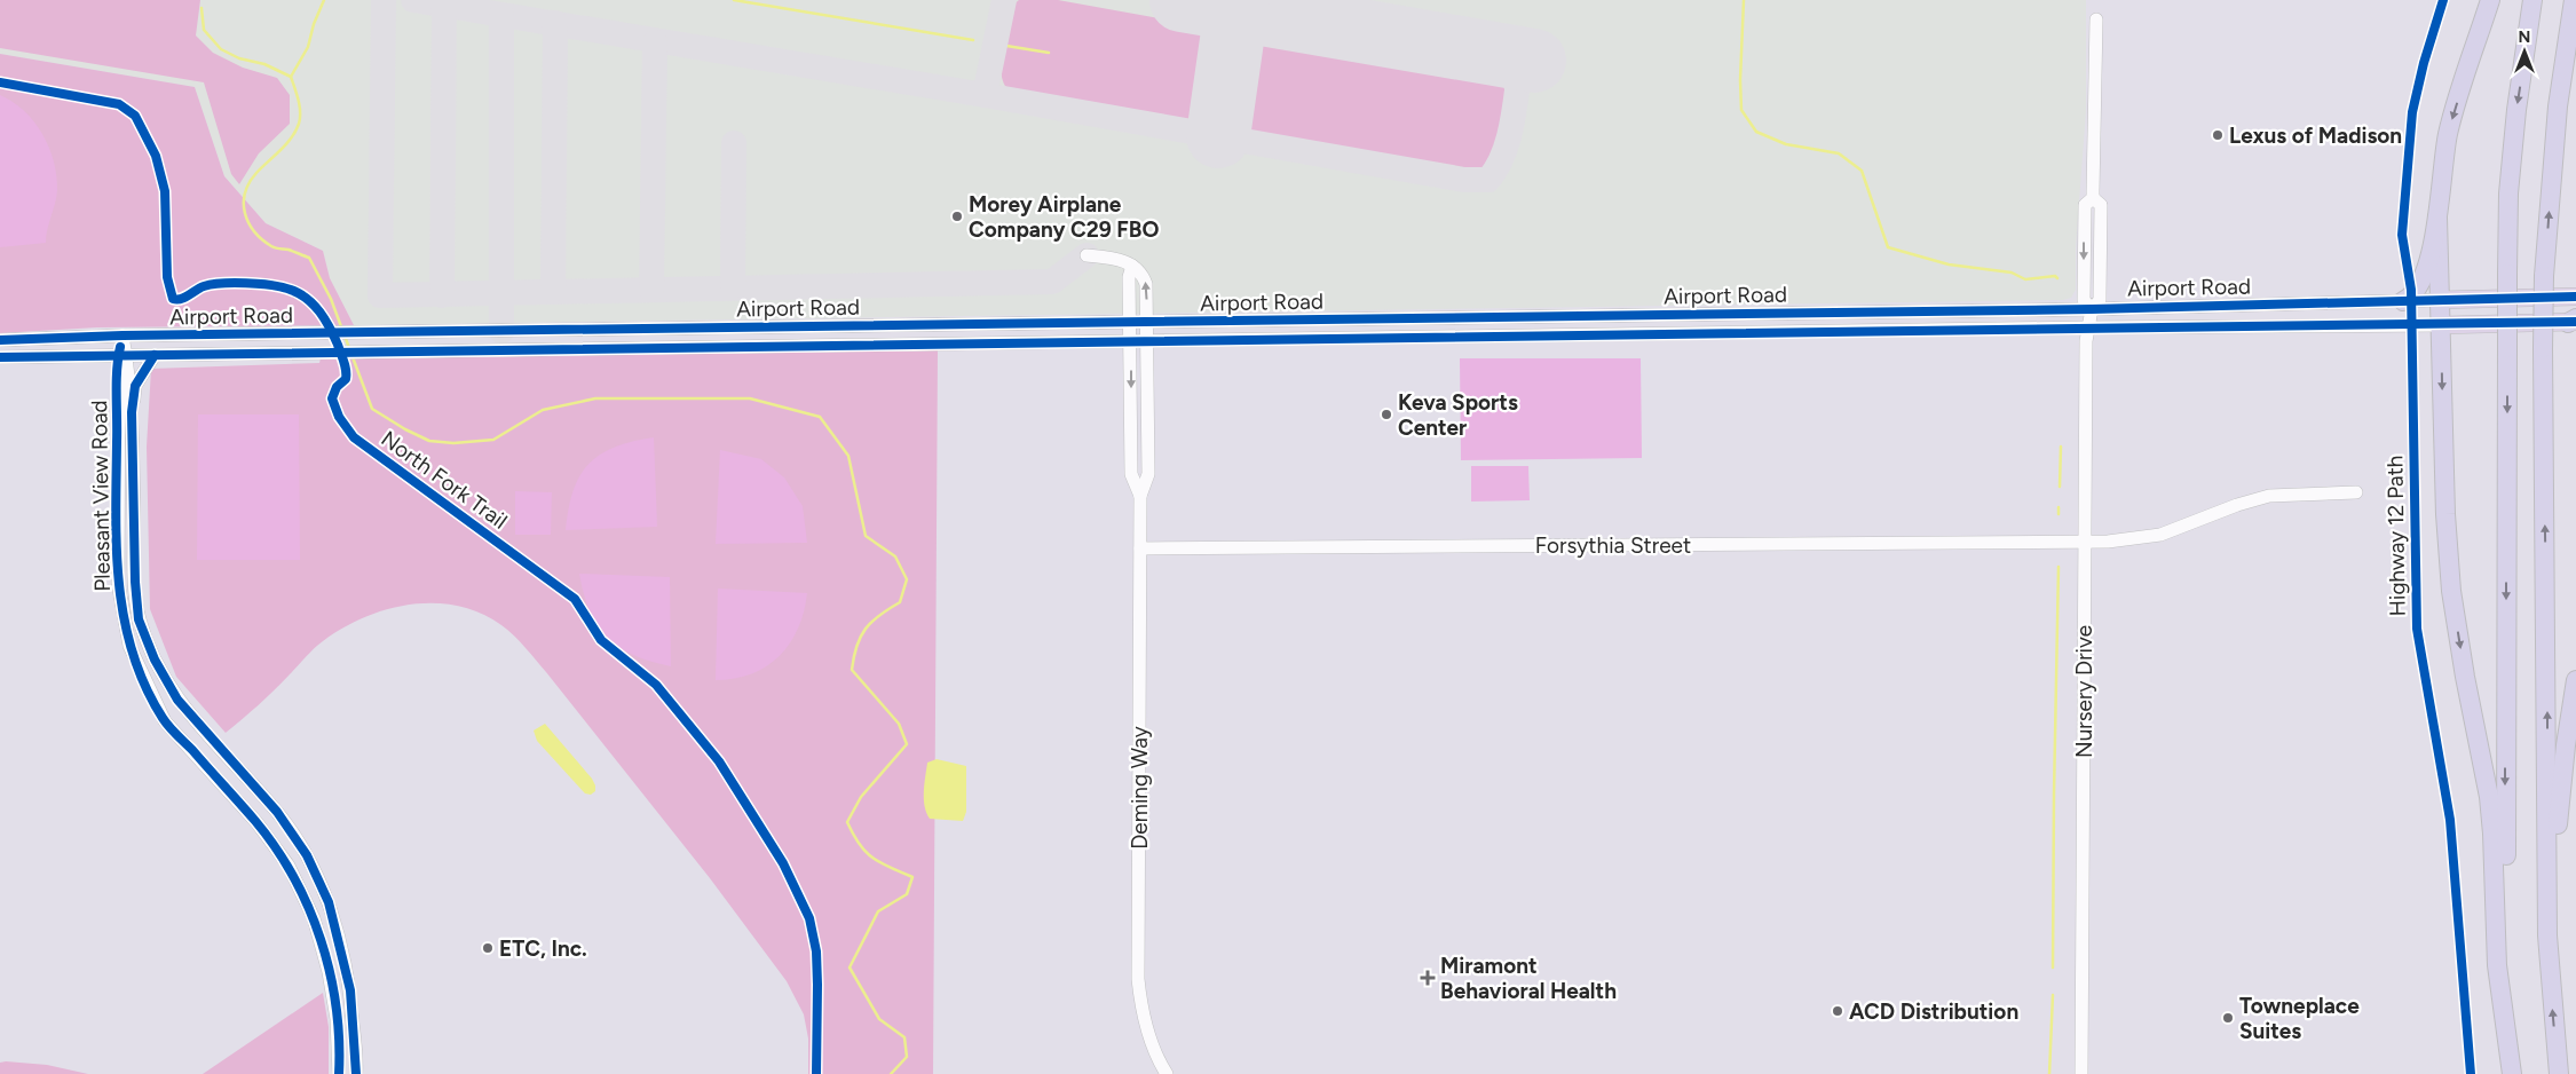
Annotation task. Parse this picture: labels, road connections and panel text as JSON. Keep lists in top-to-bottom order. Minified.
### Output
{"streets":{"main road":["Airport Road"],"street":["Pleasant View Road","Forsythia Street","Nursery Drive","Deming Way"],"cycle path":["North Fork Trail","Highway 12 Path"]},"crossings":[["Airport Road","Pleasant View Road"],["Airport Road","Nursery Drive"],["Airport Road","Deming Way"],["Forsythia Street","Nursery Drive"],["Forsythia Street","Deming Way"]],"places":{"other":["Lexus of Madison","Morey Airplane Company C29 FBO","Keva Sports Center","ETC, Inc.","ACD Distribution","Towneplace Suites"],"health":["Miramont Behavioral Health"]},"north":"top"}
